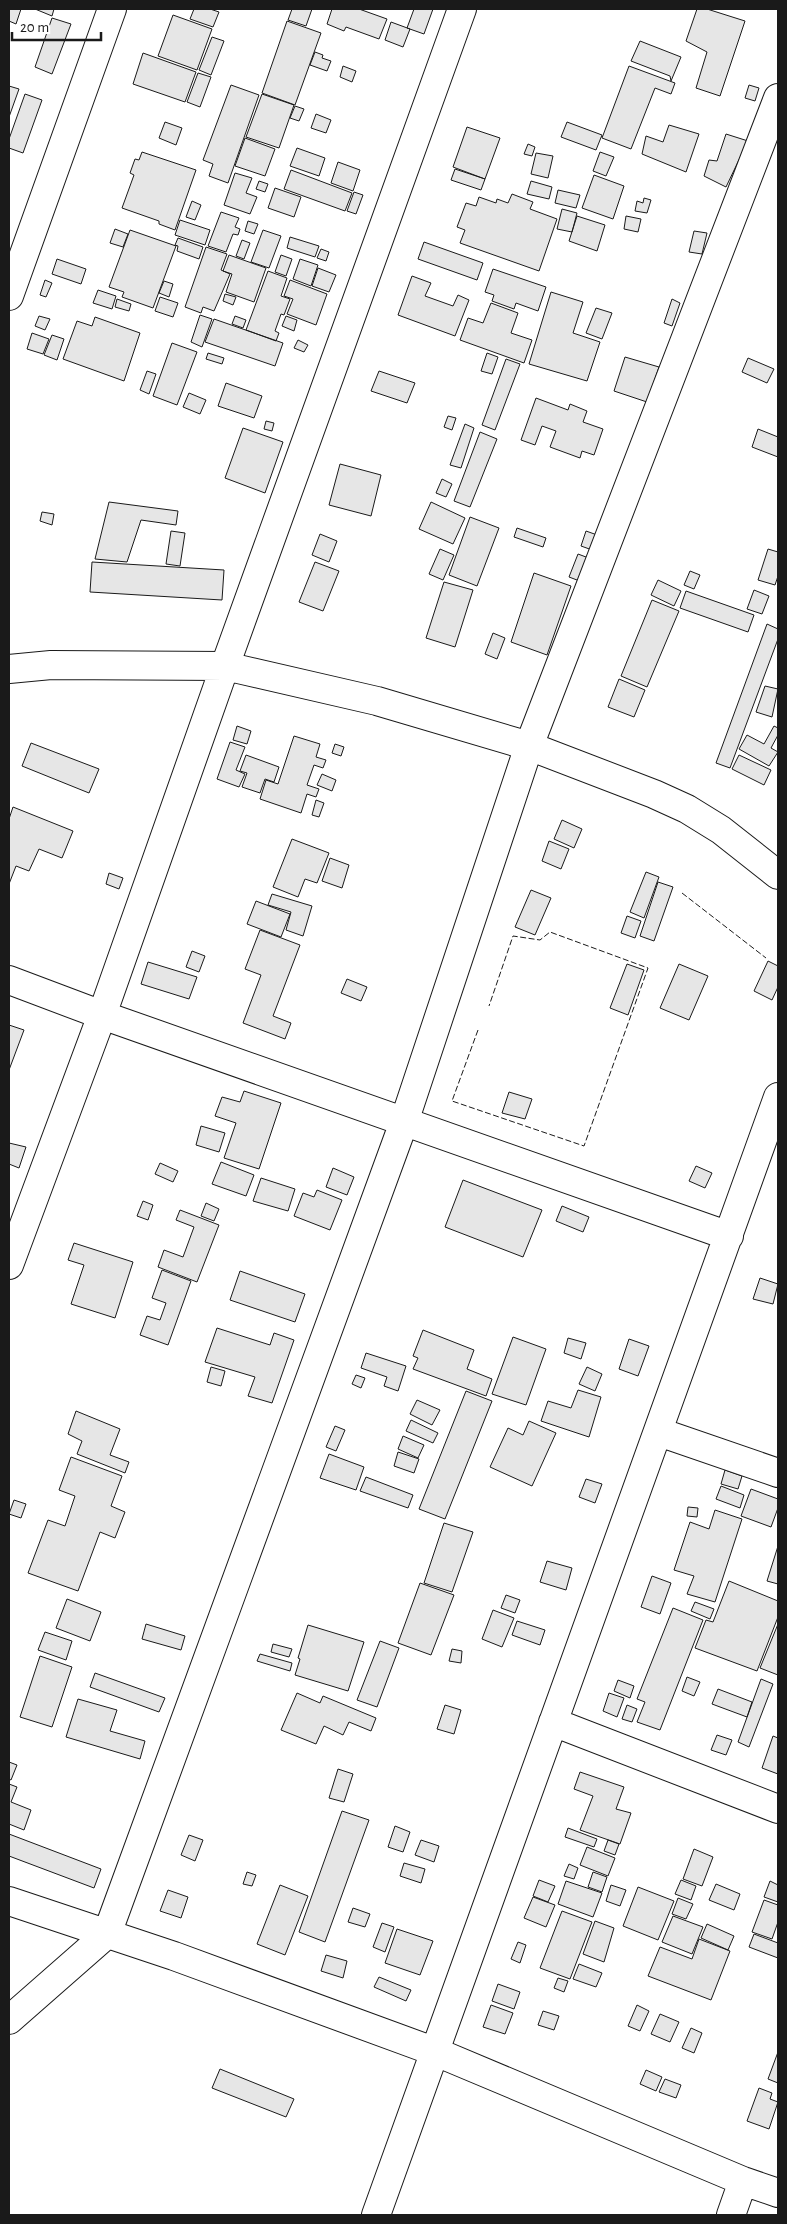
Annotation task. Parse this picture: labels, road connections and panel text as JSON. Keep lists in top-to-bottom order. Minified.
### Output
{"scale_bar":"20 m"}
